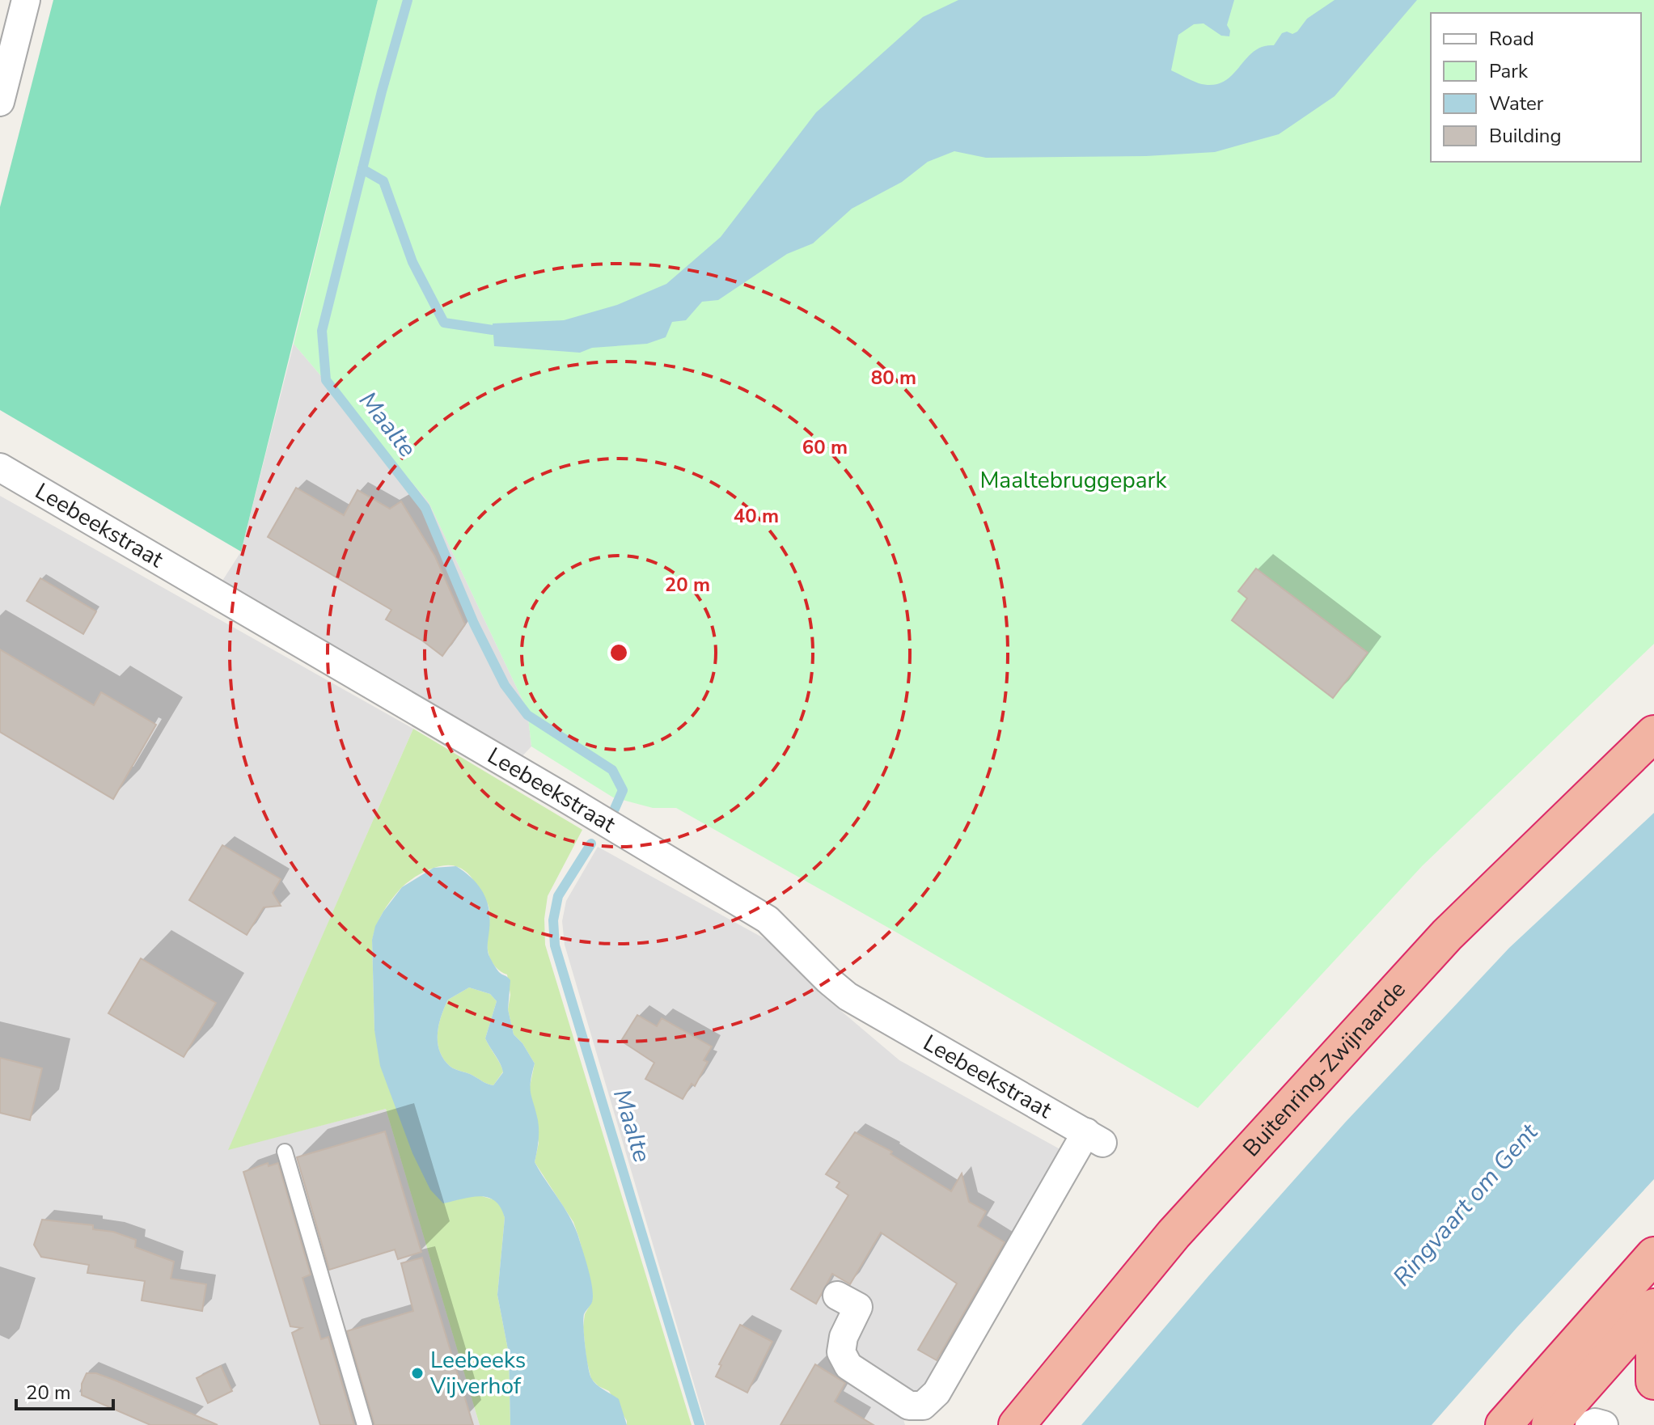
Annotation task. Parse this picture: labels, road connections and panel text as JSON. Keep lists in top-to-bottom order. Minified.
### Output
{"streets":{"highway":["Buitenring-Zwijnaarde"],"street":["Leebeekstraat"]},"water":["Maalte","Ringvaart om Gent"],"parks":["Maaltebruggepark"],"places":["Leebeeks Vijverhof"],"legend":["Road","Park","Water","Building"],"scale_bar":"20 m","rings":["80 m","60 m","40 m","20 m"]}
